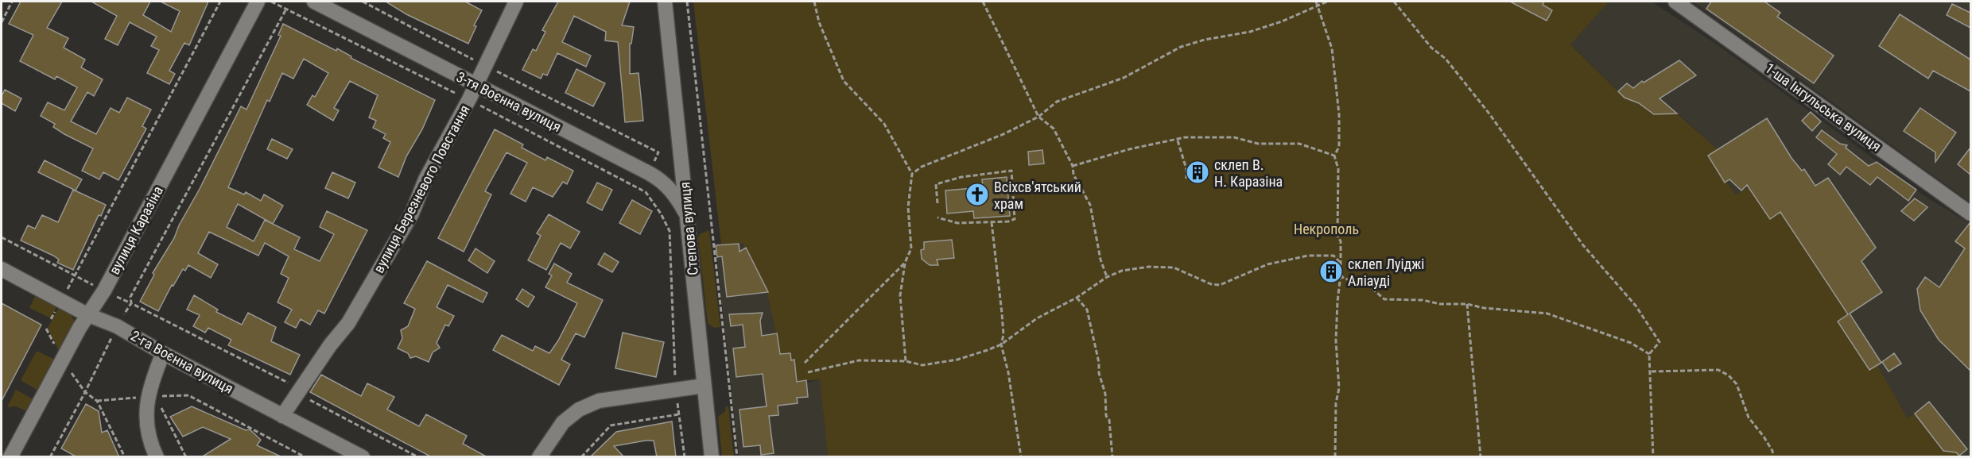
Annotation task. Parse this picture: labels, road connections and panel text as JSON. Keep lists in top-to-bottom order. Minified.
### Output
{"streets":{"street":["3-тя Воєнна вулиця","1-ша Інгульська вулиця","вулиця Березневого Повстання","Степова вулиця","вулиця Каразіна","2-га Воєнна вулиця"]},"crossings":[["3-тя Воєнна вулиця","вулиця Березневого Повстання"],["3-тя Воєнна вулиця","Степова вулиця"],["вулиця Березневого Повстання","2-га Воєнна вулиця"],["вулиця Каразіна","2-га Воєнна вулиця"]],"parks":["Некрополь"],"places":{"building":["склеп В. Н. Каразіна","склеп Луіджі Аліауді"],"church":["Всіхсв'ятський храм"]}}
